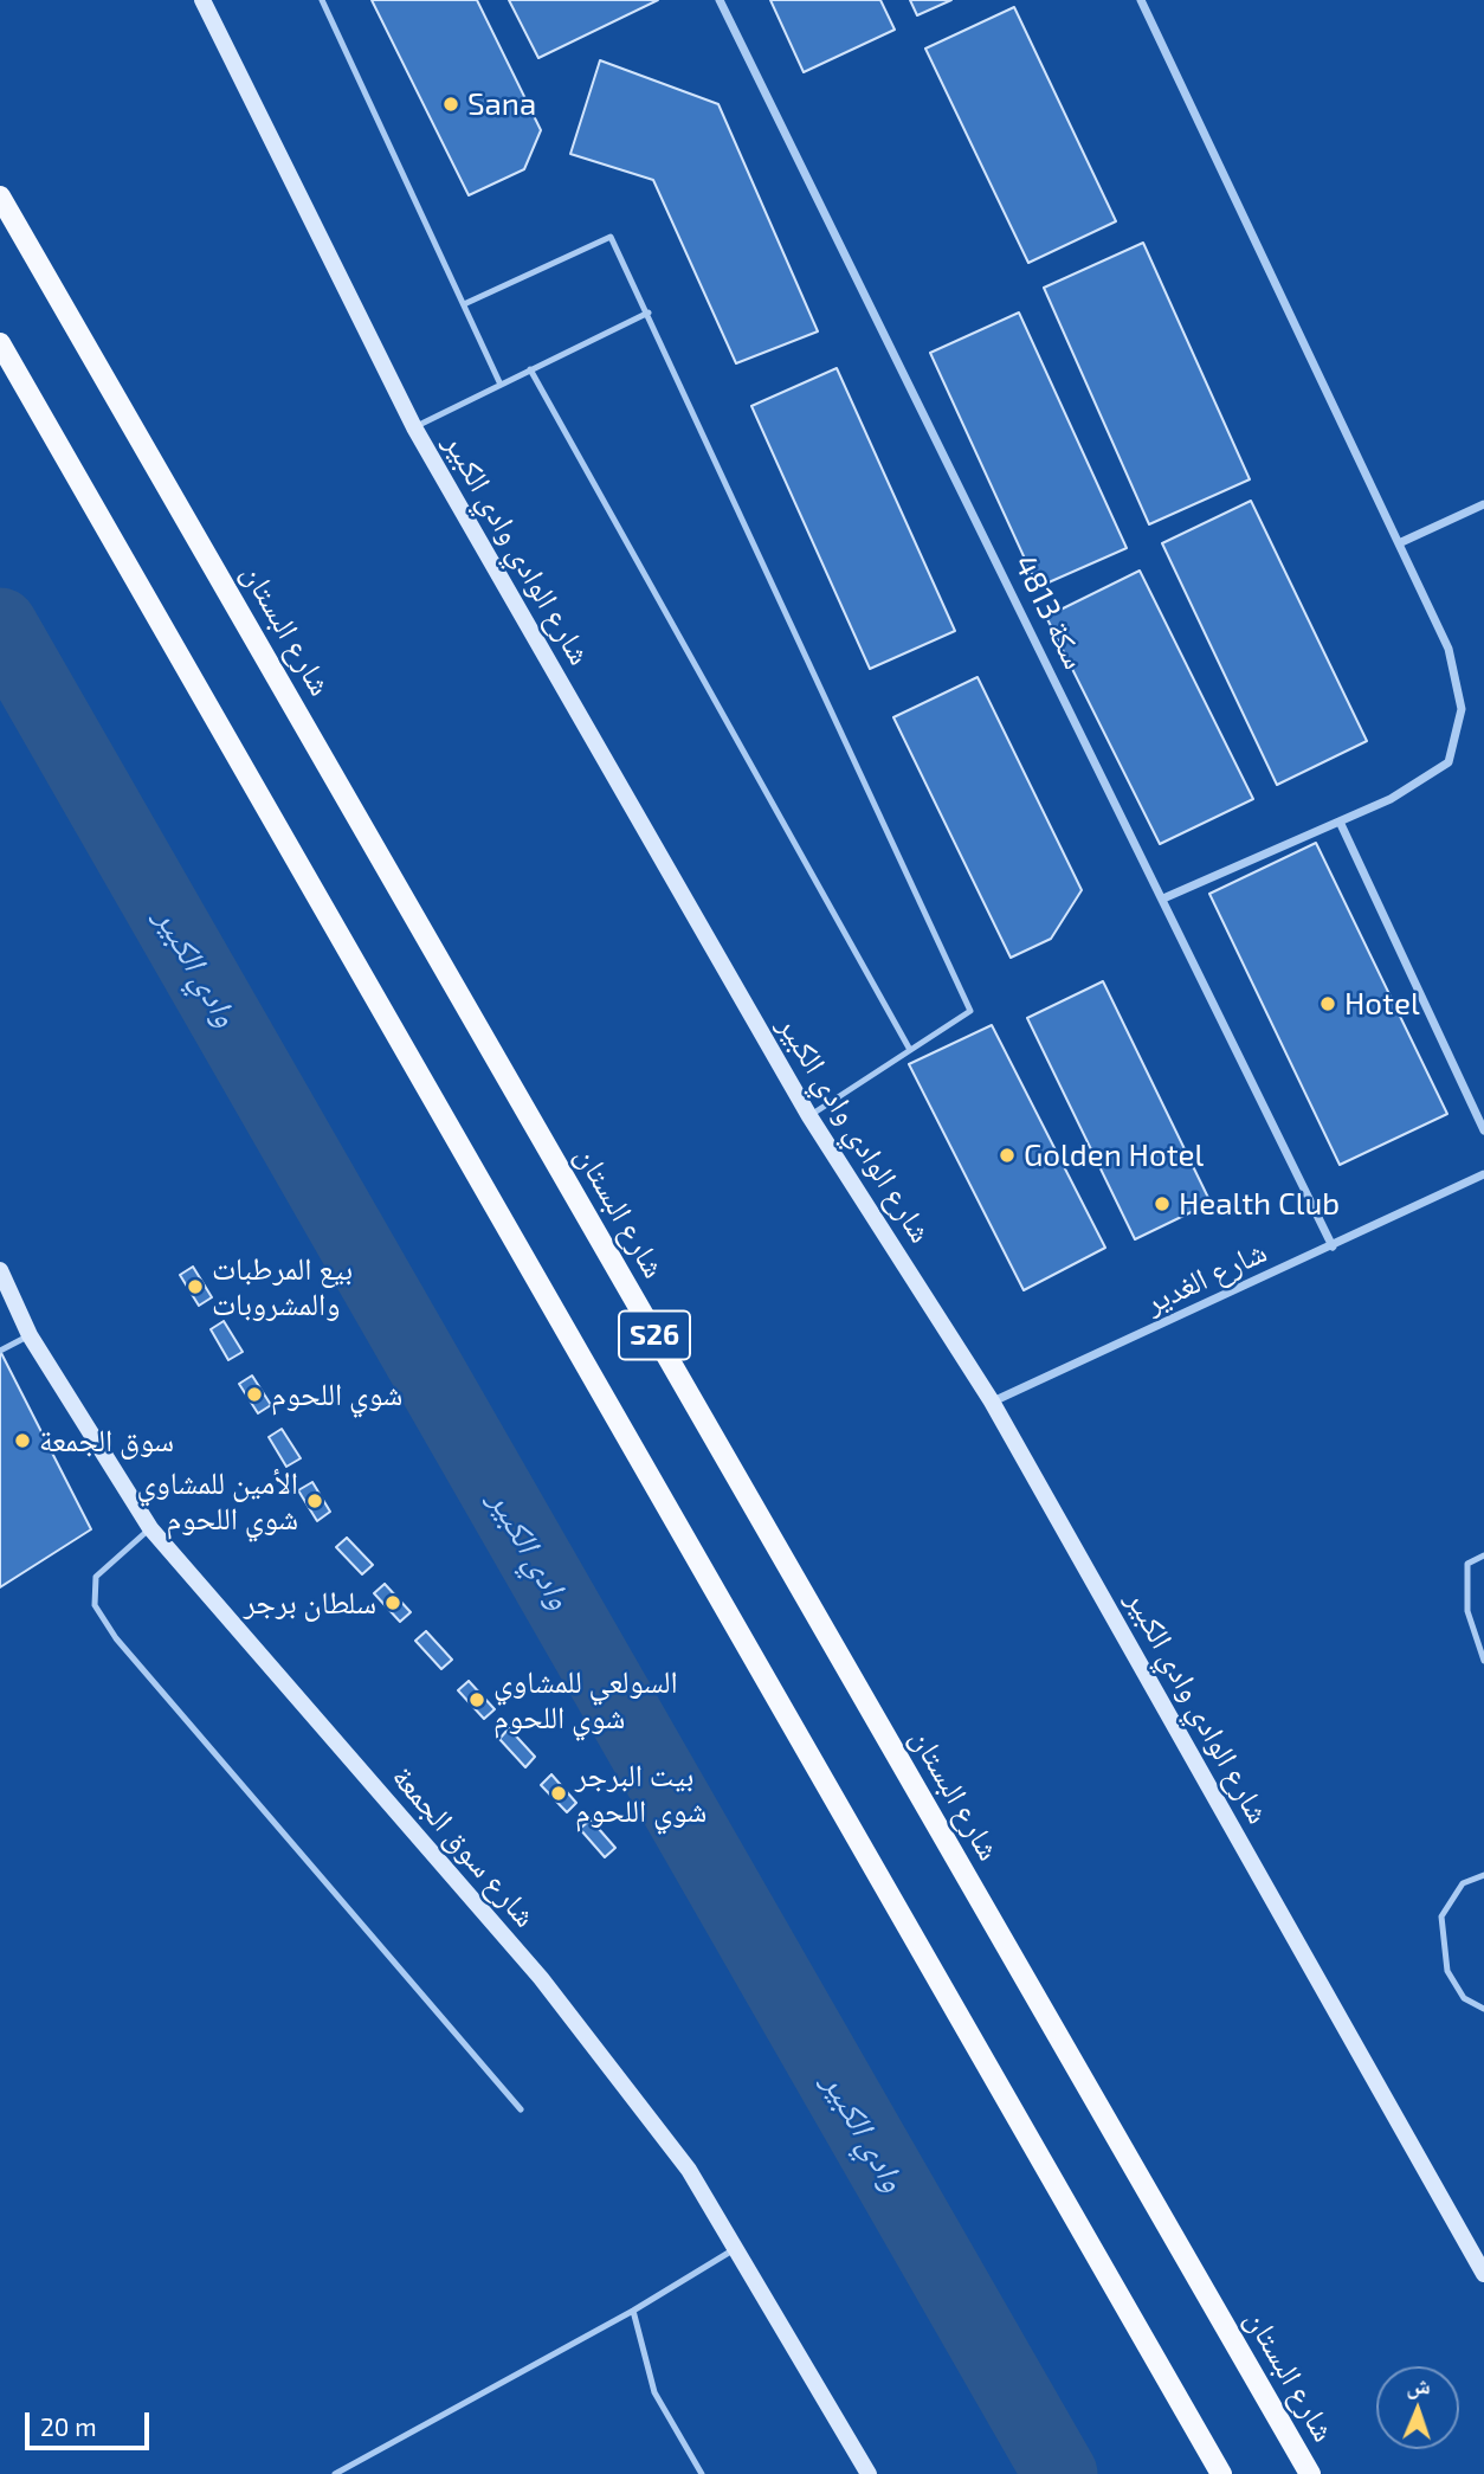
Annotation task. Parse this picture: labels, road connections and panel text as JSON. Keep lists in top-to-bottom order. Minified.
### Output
{"streets":{"main road":["شارع البستان","S26"],"street":["شارع الوادي وادي الكبير","سكة 4813","شارع الغدير","شارع سوق الجمعة"]},"crossings":[["شارع الوادي وادي الكبير","شارع الغدير"],["سكة 4813","شارع الغدير"]],"water":["وادي الكبير"],"places":["Sana","Hotel","Golden Hotel","Health Club","بيع المرطبات والمشروبات","شوي اللحوم","سوق الجمعة","الأمين للمشاوي شوي اللحوم","سلطان برجر","السولعي للمشاوي شوي اللحوم","بيت البرجر شوي اللحوم"],"scale_bar":"20 m","north":"top"}
